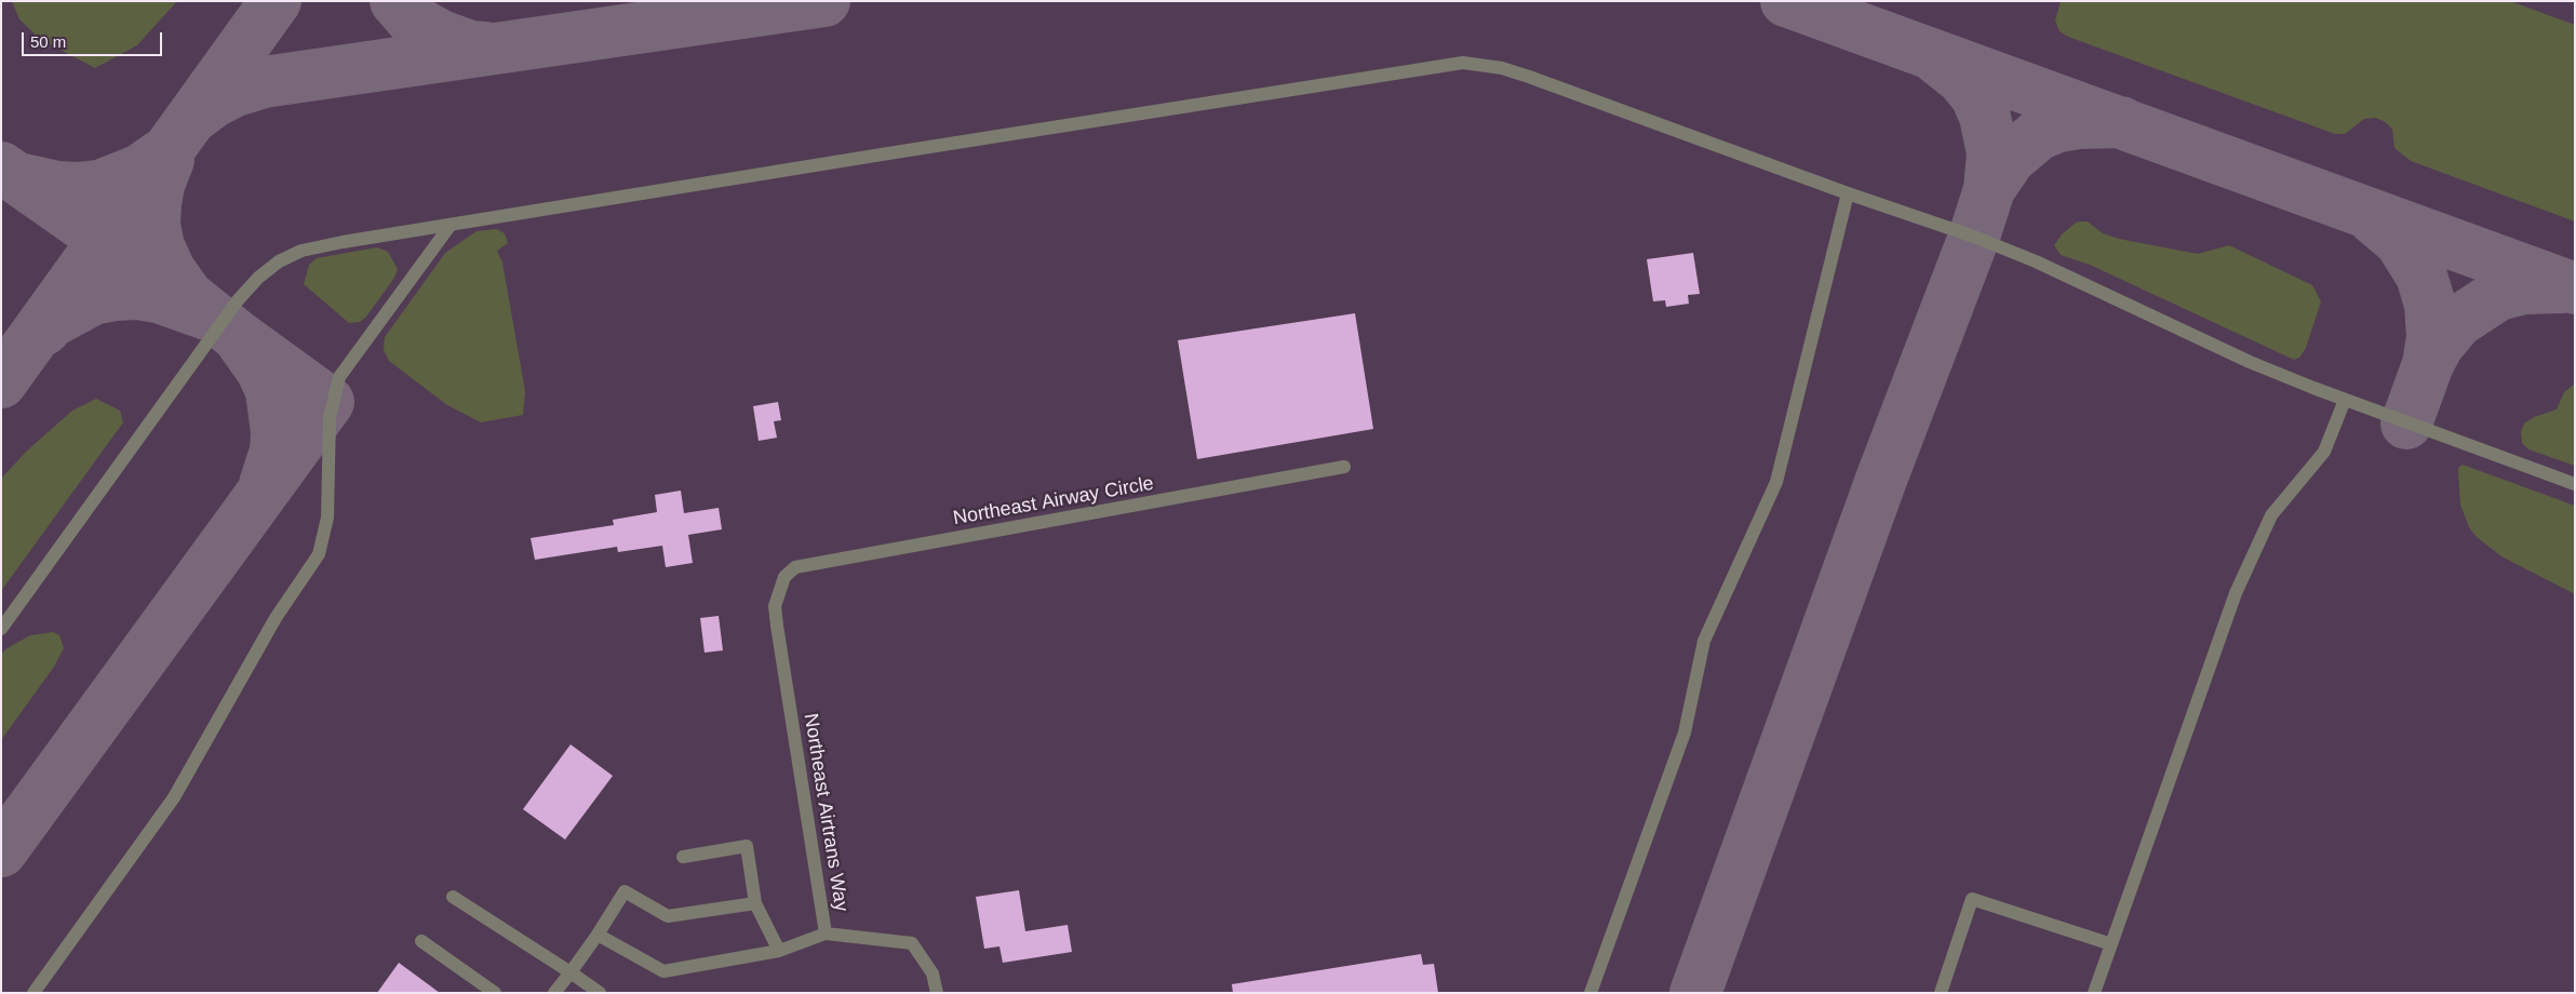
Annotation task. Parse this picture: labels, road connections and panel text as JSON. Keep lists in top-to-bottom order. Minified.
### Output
{"streets":{"street":["Northeast Airway Circle","Northeast Airtrans Way"]},"crossings":[["Northeast Airway Circle","Northeast Airtrans Way"]],"scale_bar":"50 m"}
